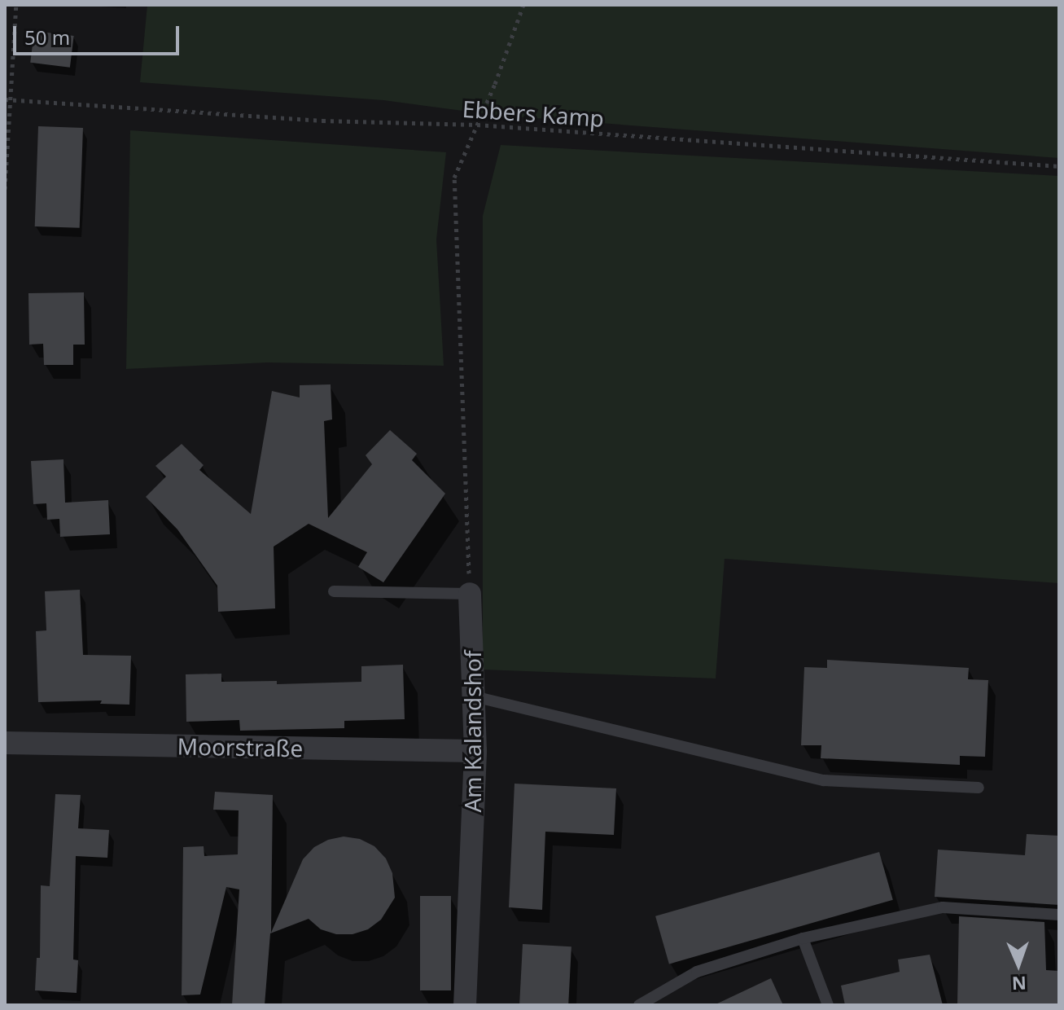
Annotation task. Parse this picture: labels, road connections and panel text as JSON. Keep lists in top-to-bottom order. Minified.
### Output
{"streets":{"street":["Am Kalandshof","Moorstraße"],"path":["Ebbers Kamp"]},"crossings":[["Am Kalandshof","Moorstraße"]],"scale_bar":"50 m","north":"bottom"}
